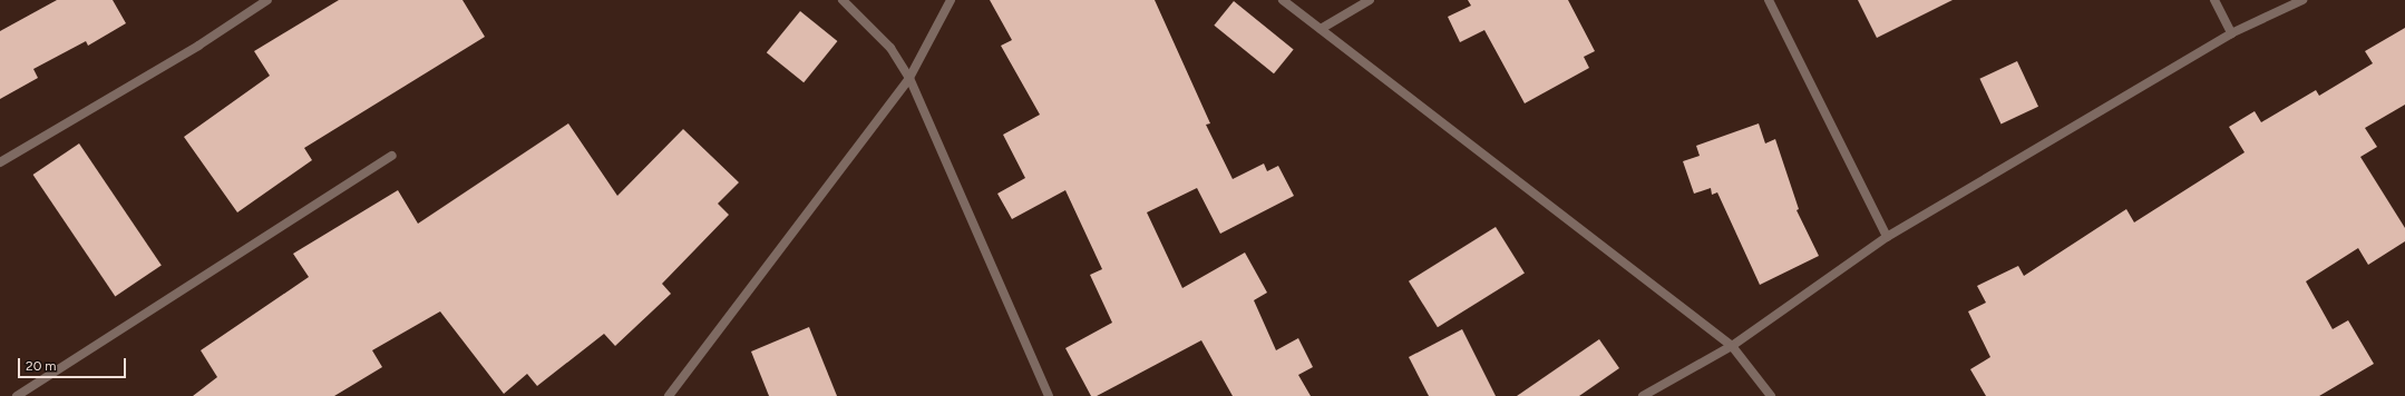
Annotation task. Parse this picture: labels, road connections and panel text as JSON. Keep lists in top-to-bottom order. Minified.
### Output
{"scale_bar":"20 m"}
